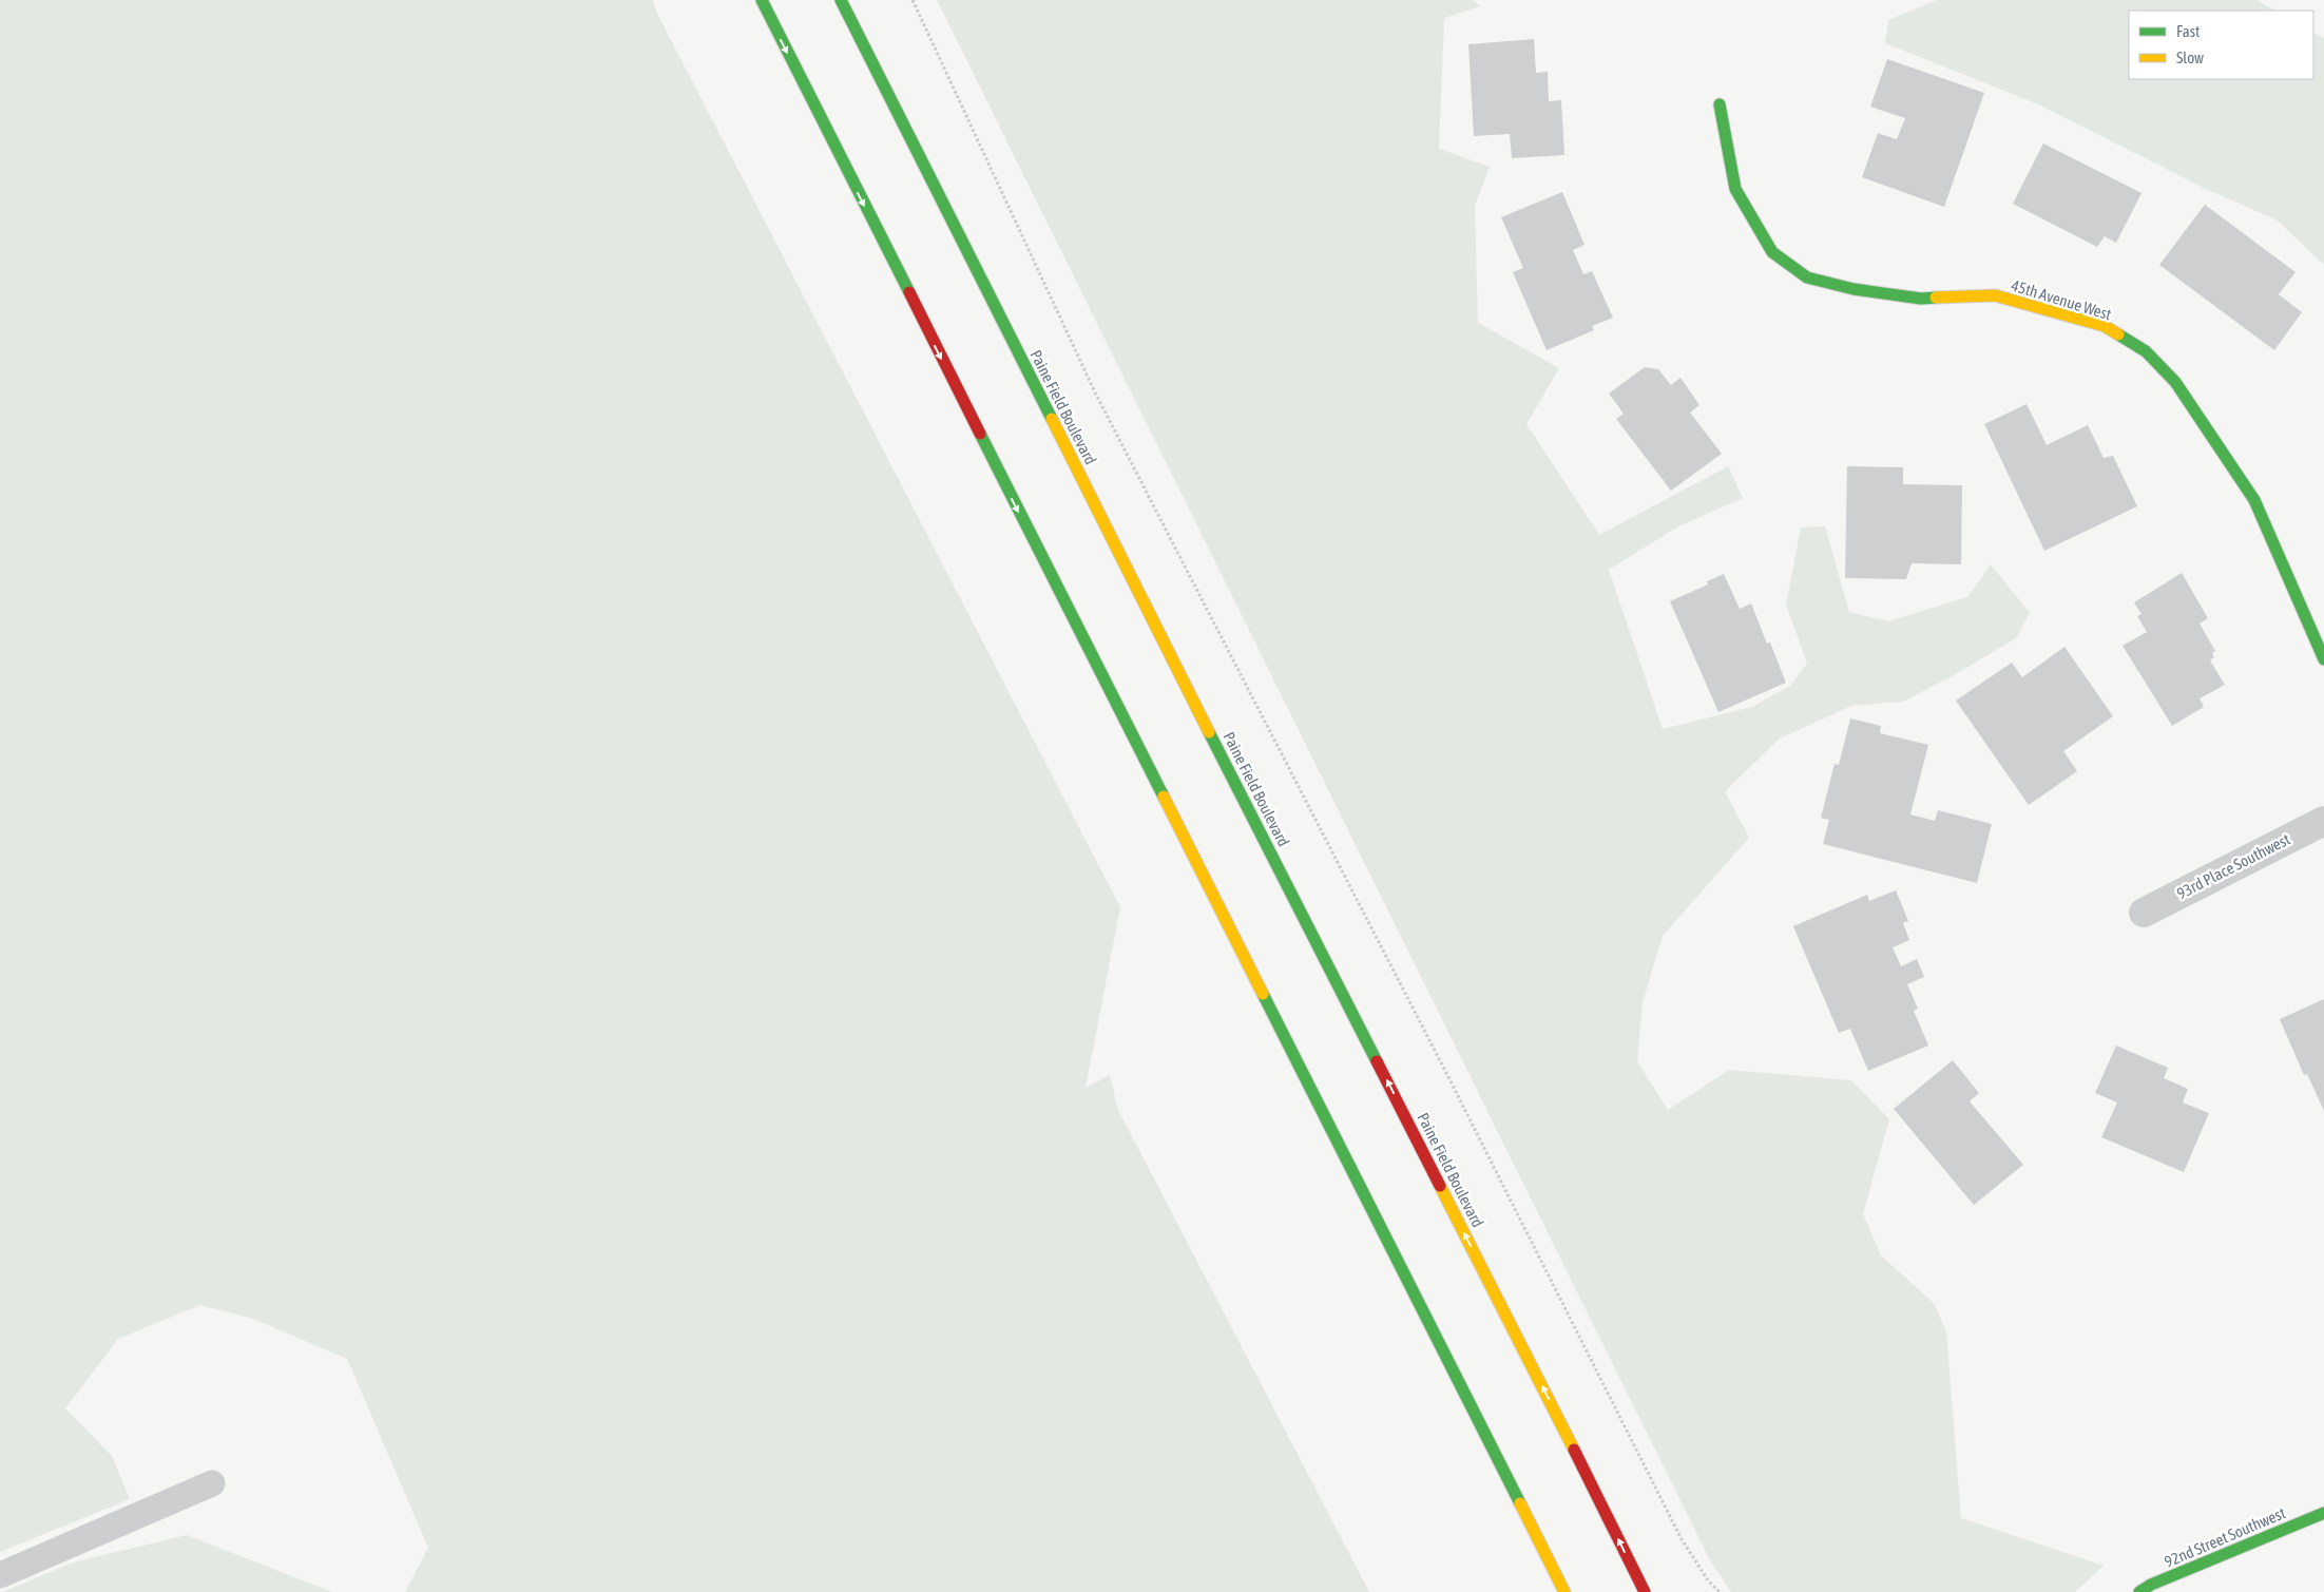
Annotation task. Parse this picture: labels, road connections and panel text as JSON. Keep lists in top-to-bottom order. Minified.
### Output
{"streets":{"main road":["45th Avenue West","Paine Field Boulevard","92nd Street Southwest"],"street":["93rd Place Southwest"]},"legend":["Fast","Slow"]}
